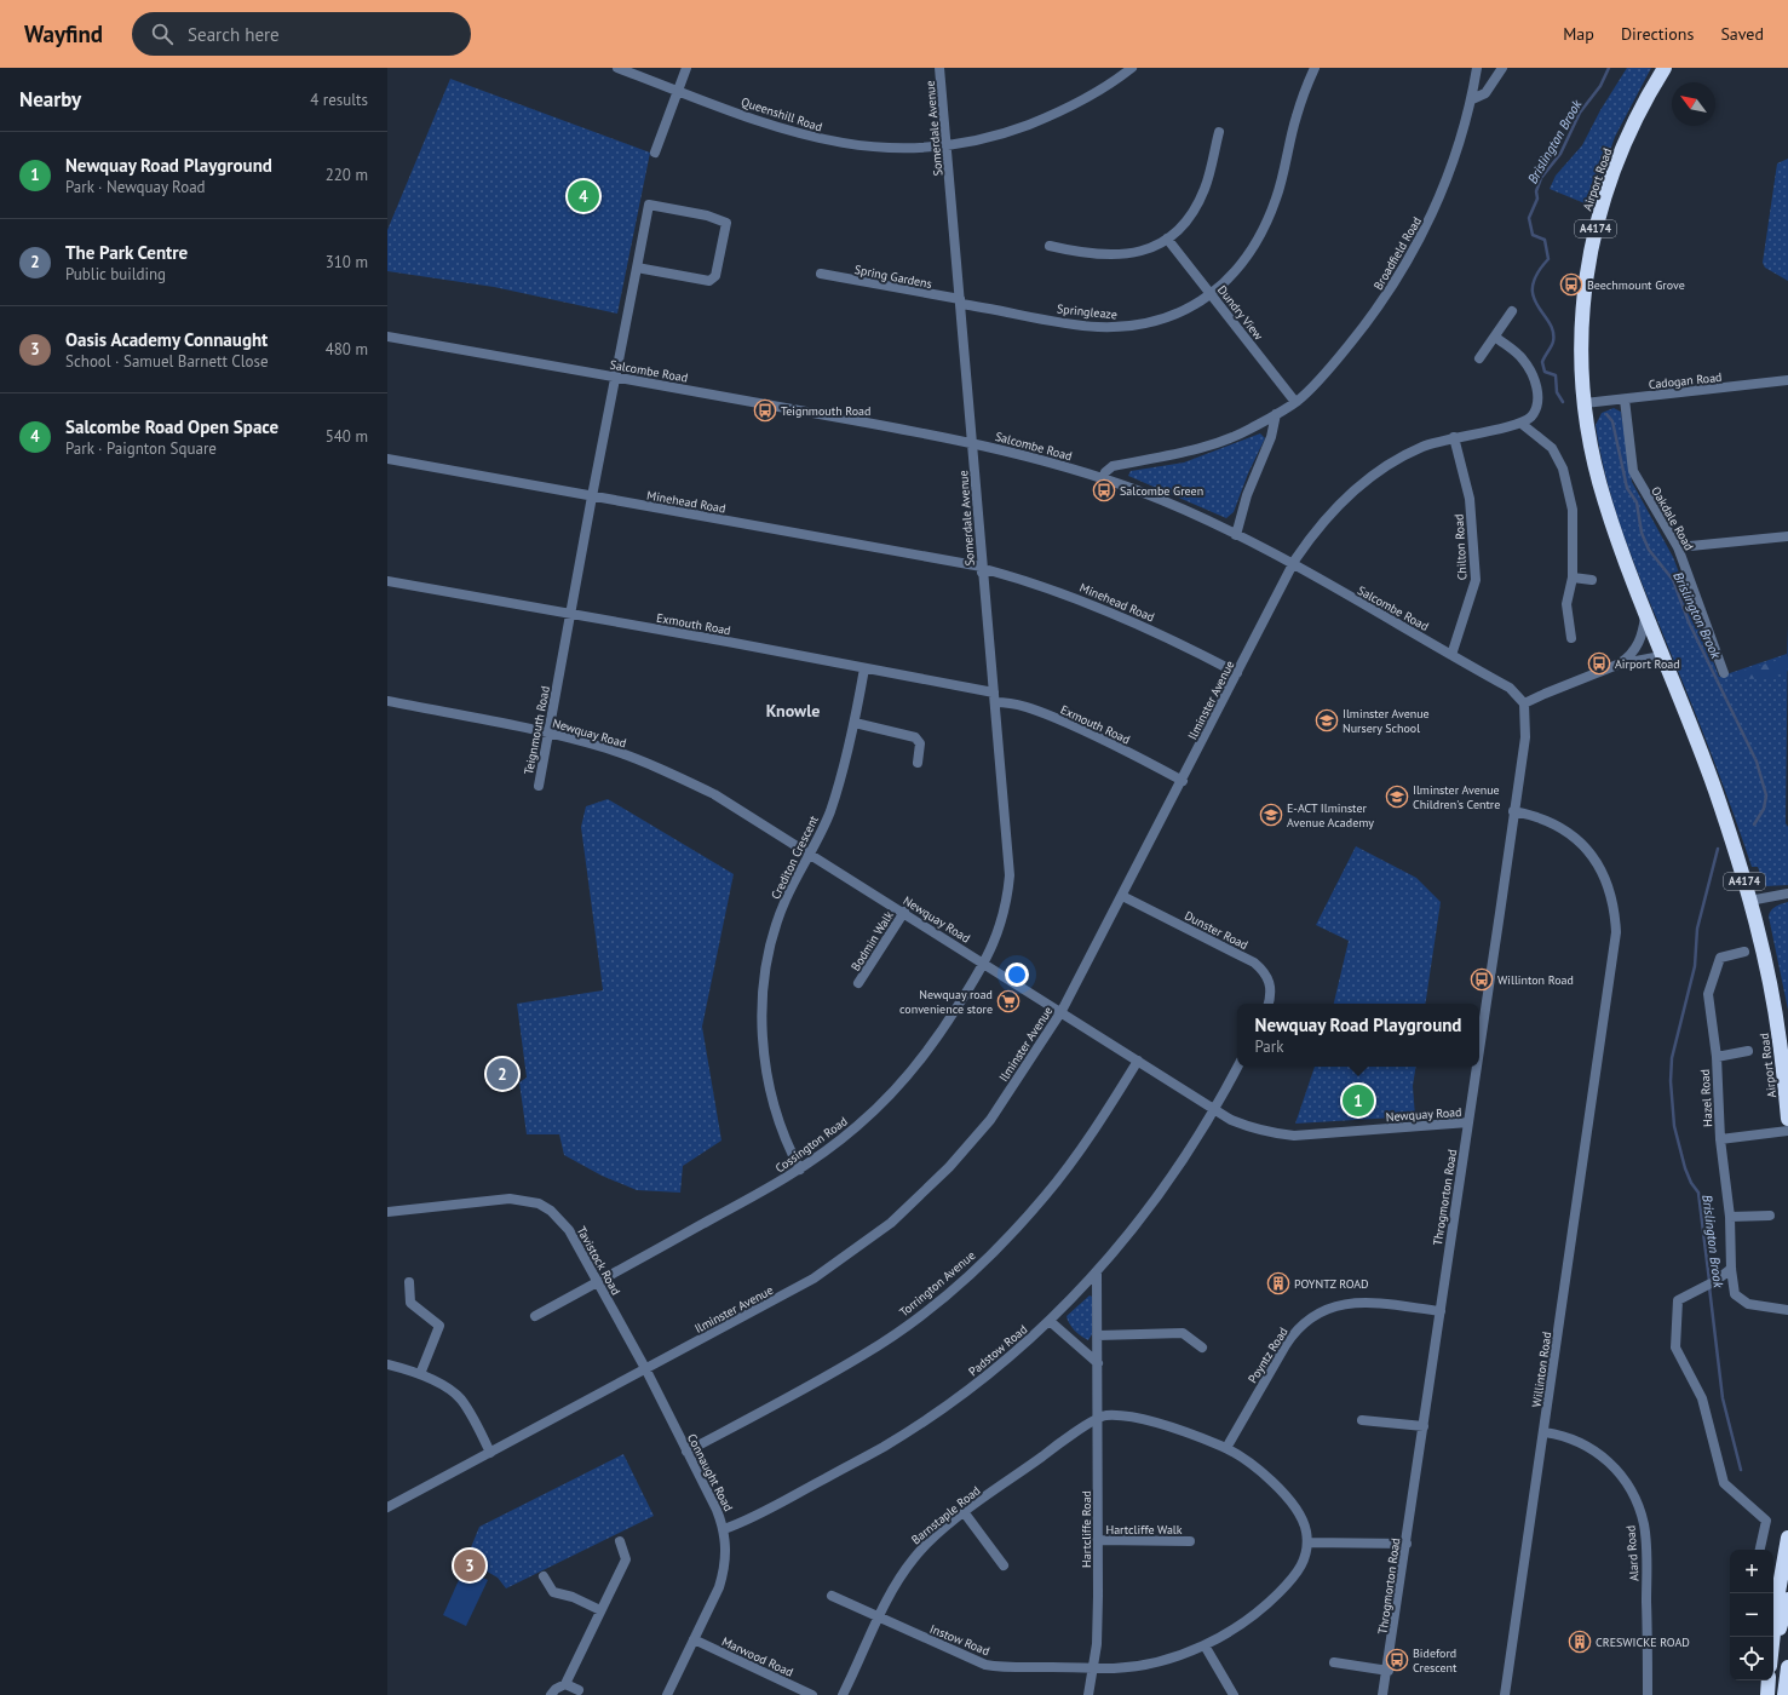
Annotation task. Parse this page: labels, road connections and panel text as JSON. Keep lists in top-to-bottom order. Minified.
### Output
{"streets":{"highway":["Airport Road","A4174"],"street":["Queenshill Road","Somerdale Avenue","Broadfield Road","Spring Gardens","Springleaze","Dundry View","Salcombe Road","Cadogan Road","Minehead Road","Oakdale Road","Chilton Road","Exmouth Road","Ilminster Avenue","Teignmouth Road","Newquay Road","Crediton Crescent","Dunster Road","Bodmin Walk","Hazel Road","Cossington Road","Throgmorton Road","Tavistock Road","Torrington Avenue","Padstow Road","Poyntz Road","Willinton Road","Connaught Road","Barnstaple Road","Hartcliffe Road","Hartcliffe Walk","Alard Road","Instow Road","Marwood Road"]},"crossings":[["Queenshill Road","Somerdale Avenue"],["Somerdale Avenue","Spring Gardens"],["Somerdale Avenue","Springleaze"],["Somerdale Avenue","Salcombe Road"],["Somerdale Avenue","Minehead Road"],["Somerdale Avenue","Exmouth Road"],["Somerdale Avenue","Newquay Road"],["Somerdale Avenue","Cossington Road"],["Airport Road","Cadogan Road"],["Broadfield Road","Dundry View"],["Broadfield Road","Salcombe Road"],["Spring Gardens","Springleaze"],["Springleaze","Dundry View"],["Salcombe Road","Chilton Road"],["Salcombe Road","Ilminster Avenue"],["Salcombe Road","Teignmouth Road"],["Salcombe Road","Throgmorton Road"],["Cadogan Road","Oakdale Road"],["Minehead Road","Ilminster Avenue"],["Minehead Road","Teignmouth Road"],["Chilton Road","Ilminster Avenue"],["Exmouth Road","Ilminster Avenue"],["Exmouth Road","Teignmouth Road"],["Exmouth Road","Crediton Crescent"],["Ilminster Avenue","Newquay Road"],["Ilminster Avenue","Dunster Road"],["Ilminster Avenue","Tavistock Road"],["Ilminster Avenue","Connaught Road"],["Teignmouth Road","Newquay Road"],["Newquay Road","Crediton Crescent"],["Newquay Road","Bodmin Walk"],["Newquay Road","Cossington Road"],["Newquay Road","Throgmorton Road"],["Newquay Road","Torrington Avenue"],["Newquay Road","Padstow Road"],["Crediton Crescent","Cossington Road"],["Cossington Road","Tavistock Road"],["Throgmorton Road","Poyntz Road"],["Throgmorton Road","Willinton Road"],["Tavistock Road","Connaught Road"],["Torrington Avenue","Connaught Road"],["Padstow Road","Connaught Road"],["Padstow Road","Hartcliffe Road"],["Willinton Road","Alard Road"],["Connaught Road","Marwood Road"],["Barnstaple Road","Hartcliffe Road"],["Barnstaple Road","Instow Road"],["Hartcliffe Road","Hartcliffe Walk"],["Hartcliffe Road","Instow Road"]],"districts":["Knowle"],"water":["Brislington Brook"],"places":{"bus stop":["Beechmount Grove","Teignmouth Road","Salcombe Green","Airport Road","Willinton Road","Bideford Crescent"],"school or university":["Ilminster Avenue Nursery School","Ilminster Avenue Children's Centre","E-ACT Ilminster Avenue Academy"],"supermarket":["Newquay road convenience store"],"building":["POYNTZ ROAD","CRESWICKE ROAD"]},"north":"top left","page":{"header":"Wayfind","search":"Search here","nav":["Map","Directions","Saved"],"heading":["Nearby","4 results"],"list":[{"mark":"1","name":"Newquay Road Playground","note":"Park · Newquay Road","value":"220 m"},{"mark":"2","name":"The Park Centre","note":"Public building","value":"310 m"},{"mark":"3","name":"Oasis Academy Connaught","note":"School · Samuel Barnett Close","value":"480 m"},{"mark":"4","name":"Salcombe Road Open Space","note":"Park · Paignton Square","value":"540 m"}],"pins":["4","2","1","3"],"popup":["Newquay Road Playground","Park"],"map_buttons":["+","−"]}}
